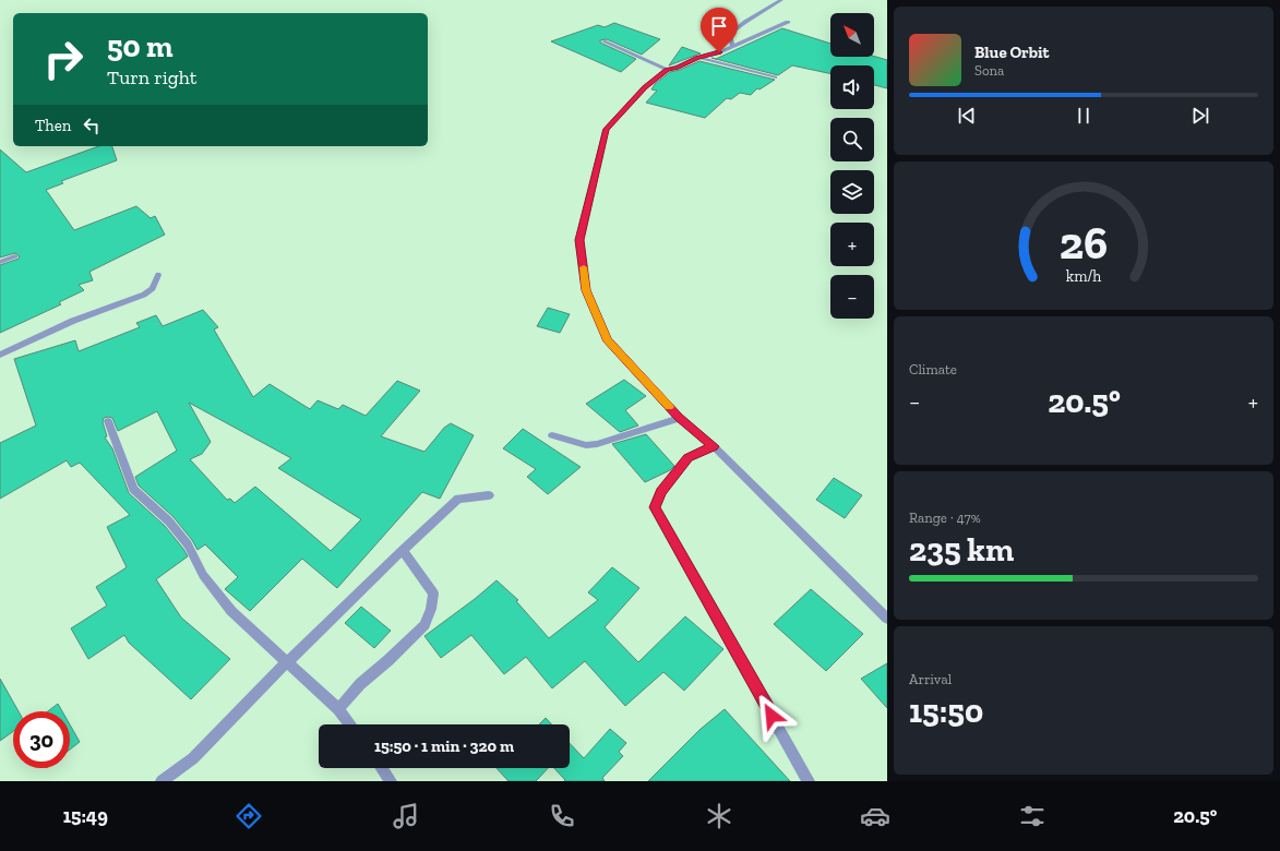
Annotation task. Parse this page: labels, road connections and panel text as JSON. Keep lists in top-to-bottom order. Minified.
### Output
{"north":"top left","page":{"map_buttons":["+","−"],"turn":["50 m","Turn right"],"song":["Blue Orbit","Sona"],"then":"Then","tile":["Climate",["Range · 47%","235 km"],["Arrival","15:50"]],"heat":["−","20.5°","+"],"limit":"30","trip":"15:50 · 1 min · 320 m","tabs":["15:49","20.5°"],"gauge":["26","km/h"]}}
